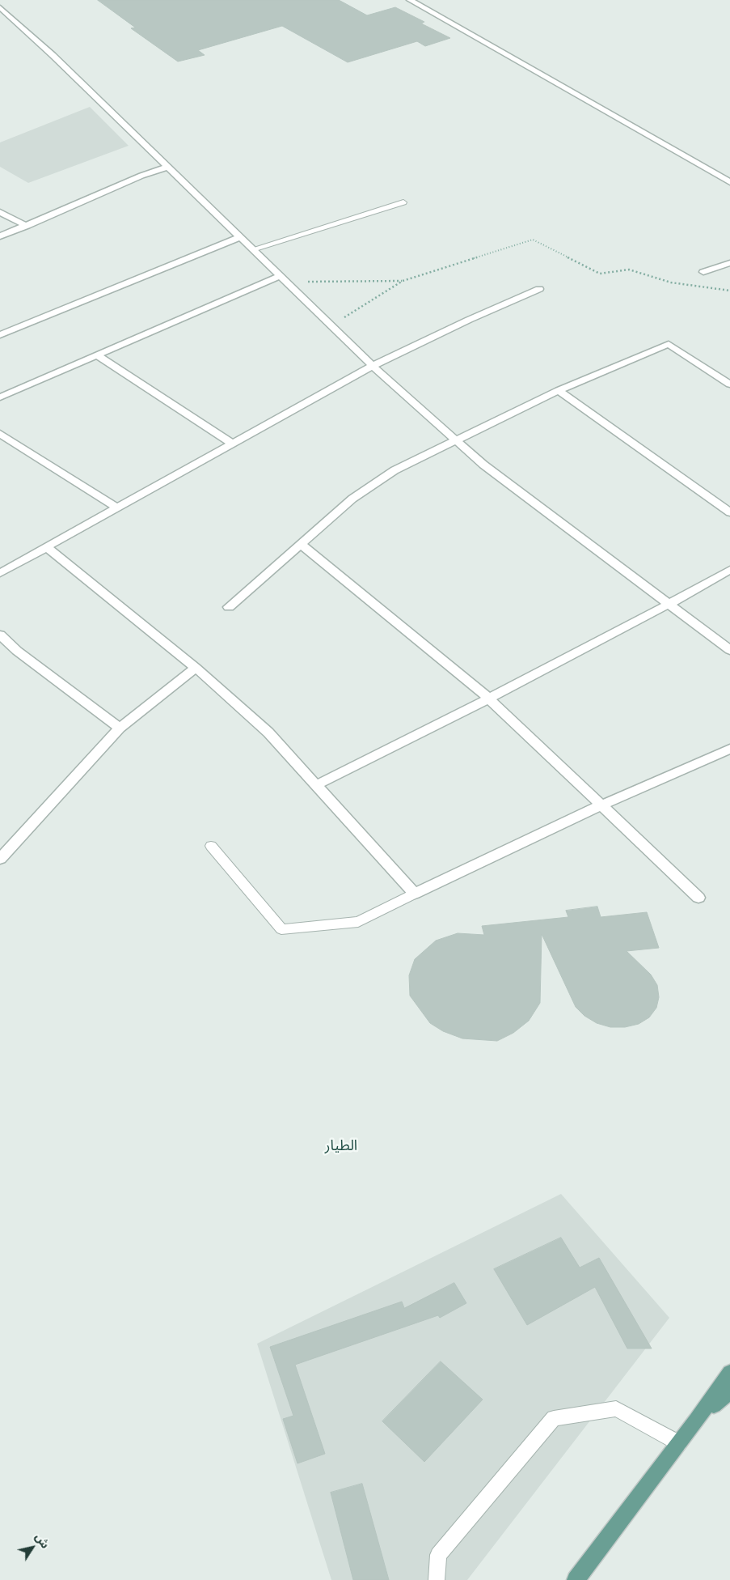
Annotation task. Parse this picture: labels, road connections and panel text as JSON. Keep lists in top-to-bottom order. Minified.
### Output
{"districts":["الطيار"],"north":"top right"}
